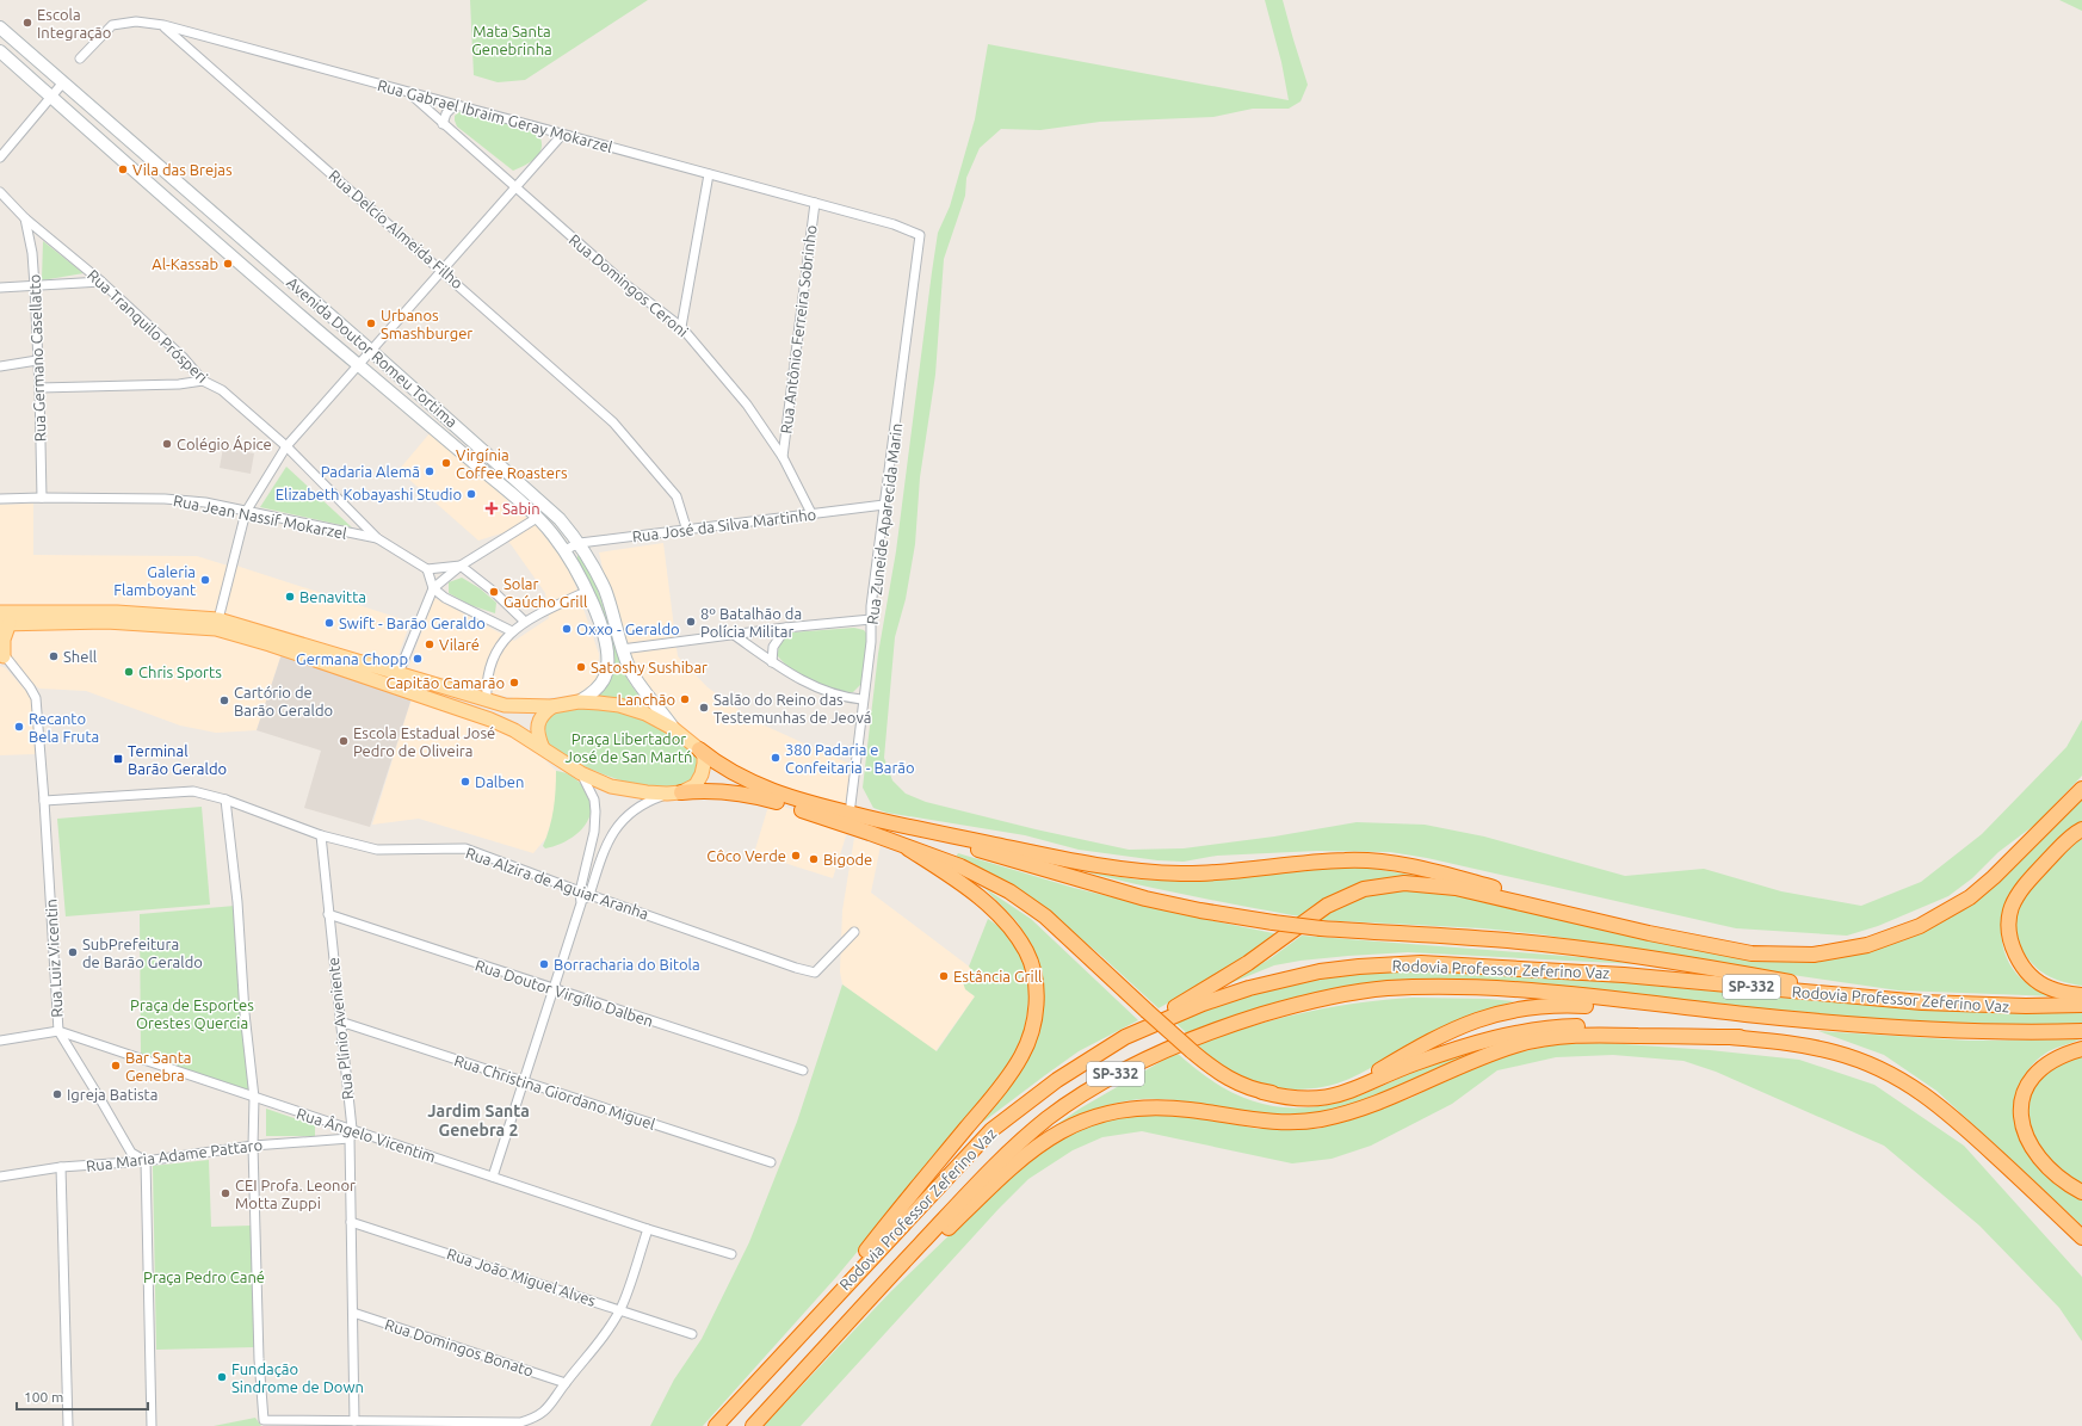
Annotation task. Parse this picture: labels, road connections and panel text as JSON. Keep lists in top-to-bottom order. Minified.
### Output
{"streets":{"highway":["Rodovia Professor Zeferino Vaz","SP-332"],"main road":["Avenida Doutor Romeu Tortima"],"street":["Rua Gabrael Ibraim Geray Mokarzel","Rua Delcio Almeida Filho","Rua Domingos Ceroni","Rua Tranquilo Prósperi","Rua Antônio Ferreira Sobrinho","Rua Germano Casellatto","Rua Jean Nassif Mokarzel","Rua Zuneide Aparecida Marin","Rua José da Silva Martinho","Rua Alzira de Aguiar Aranha","Rua Luiz Vicentin","Rua Doutor Virgílio Dalben","Rua Plínio Aveniente","Rua Christina Giordano Miguel","Rua Ângelo Vicentim","Rua Maria Adame Pattaro","Rua João Miguel Alves","Rua Domingos Bonato"]},"crossings":[["Rua Gabrael Ibraim Geray Mokarzel","Rua Delcio Almeida Filho"],["Rua Gabrael Ibraim Geray Mokarzel","Rua Domingos Ceroni"],["Rua Gabrael Ibraim Geray Mokarzel","Rua Antônio Ferreira Sobrinho"],["Rua Gabrael Ibraim Geray Mokarzel","Rua Zuneide Aparecida Marin"],["Rua Delcio Almeida Filho","Rua José da Silva Martinho"],["Rua Domingos Ceroni","Rua Antônio Ferreira Sobrinho"],["Rua Domingos Ceroni","Rua José da Silva Martinho"],["Rua Tranquilo Prósperi","Rua Germano Casellatto"],["Rua Tranquilo Prósperi","Rua Jean Nassif Mokarzel"],["Avenida Doutor Romeu Tortima","Rua José da Silva Martinho"],["Rua Germano Casellatto","Rua Jean Nassif Mokarzel"],["Rua Zuneide Aparecida Marin","Rua José da Silva Martinho"],["Rua Alzira de Aguiar Aranha","Rua Luiz Vicentin"],["Rua Alzira de Aguiar Aranha","Rua Plínio Aveniente"],["Rua Luiz Vicentin","Rua Ângelo Vicentim"],["Rua Luiz Vicentin","Rua Maria Adame Pattaro"],["Rua Doutor Virgílio Dalben","Rua Plínio Aveniente"],["Rua Plínio Aveniente","Rua Christina Giordano Miguel"],["Rua Plínio Aveniente","Rua Ângelo Vicentim"],["Rua Plínio Aveniente","Rua Maria Adame Pattaro"],["Rua Plínio Aveniente","Rua João Miguel Alves"],["Rua Plínio Aveniente","Rua Domingos Bonato"]],"districts":["Jardim Santa Genebra 2"],"parks":["Mata Santa Genebrinha","Praça Libertador José de San Martń","Praça de Esportes Orestes Quercia","Praça Pedro Cané"],"places":{"other":["Escola Integração","Vila das Brejas","Al-Kassab","Urbanos Smashburger","Colégio Ápice","Virgínia Coffee Roasters","Padaria Alemã","Elizabeth Kobayashi Studio","Galeria Flamboyant","Solar Gaúcho Grill","Benavitta","8º Batalhão da Polícia Militar","Swift - Barão Geraldo","Oxxo - Geraldo","Vilaré","Shell","Germana Chopp","Satoshy Sushibar","Chris Sports","Capitão Camarão","Lanchão","Cartório de Barão Geraldo","Salão do Reino das Testemunhas de Jeová","Recanto Bela Fruta","Escola Estadual José Pedro de Oliveira","380 Padaria e Confeitaria - Barão","Dalben","Côco Verde","Bigode","SubPrefeitura de Barão Geraldo","Borracharia do Bitola","Estância Grill","Bar Santa Genebra","Igreja Batista","CEI Profa. Leonor Motta Zuppi","Fundação Sindrome de Down"],"health":["Sabin"],"transit":["Terminal Barão Geraldo"]},"scale_bar":"100 m"}
